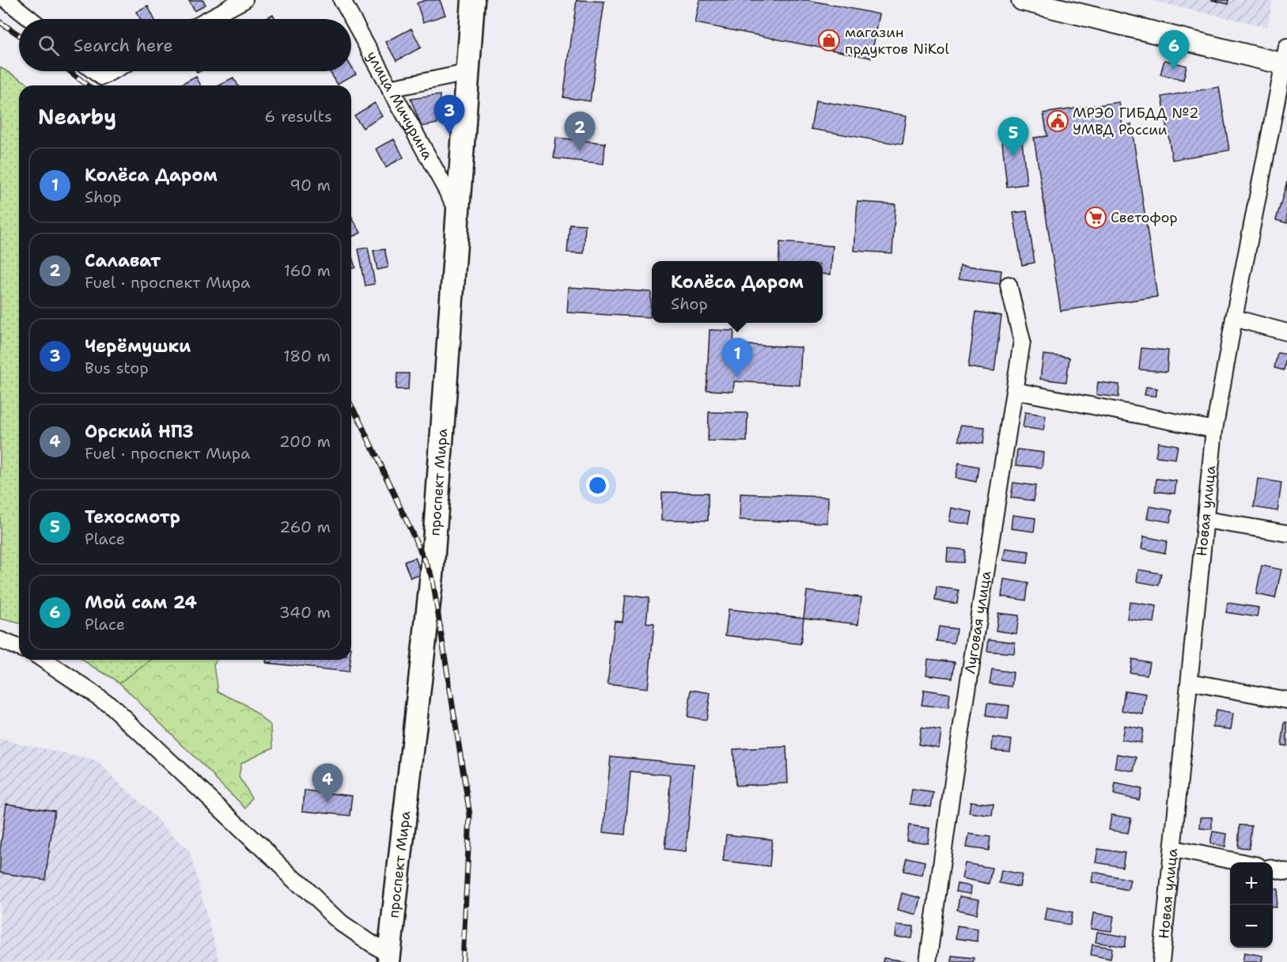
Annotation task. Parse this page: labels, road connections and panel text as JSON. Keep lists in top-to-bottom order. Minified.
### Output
{"streets":{"main road":["проспект Мира"],"street":["улица Мичурина","Новая улица","Луговая улица"]},"crossings":[["улица Мичурина","проспект Мира"]],"places":{"shop":["магазин прдуктов NiKol"],"public building":["МРЭО ГИБДД №2 УМВД России"],"supermarket":["Светофор"]},"page":{"search":"Search here","pins":["6","3","2","5","1","4"],"heading":["Nearby","6 results"],"list":[{"mark":"1","name":"Колёса Даром","note":"Shop","value":"90 m"},{"mark":"2","name":"Салават","note":"Fuel · проспект Мира","value":"160 m"},{"mark":"3","name":"Черёмушки","note":"Bus stop","value":"180 m"},{"mark":"4","name":"Орский НПЗ","note":"Fuel · проспект Мира","value":"200 m"},{"mark":"5","name":"Техосмотр","note":"Place","value":"260 m"},{"mark":"6","name":"Мой сам 24","note":"Place","value":"340 m"}],"popup":["Колёса Даром","Shop"],"map_buttons":["+","−"]}}
